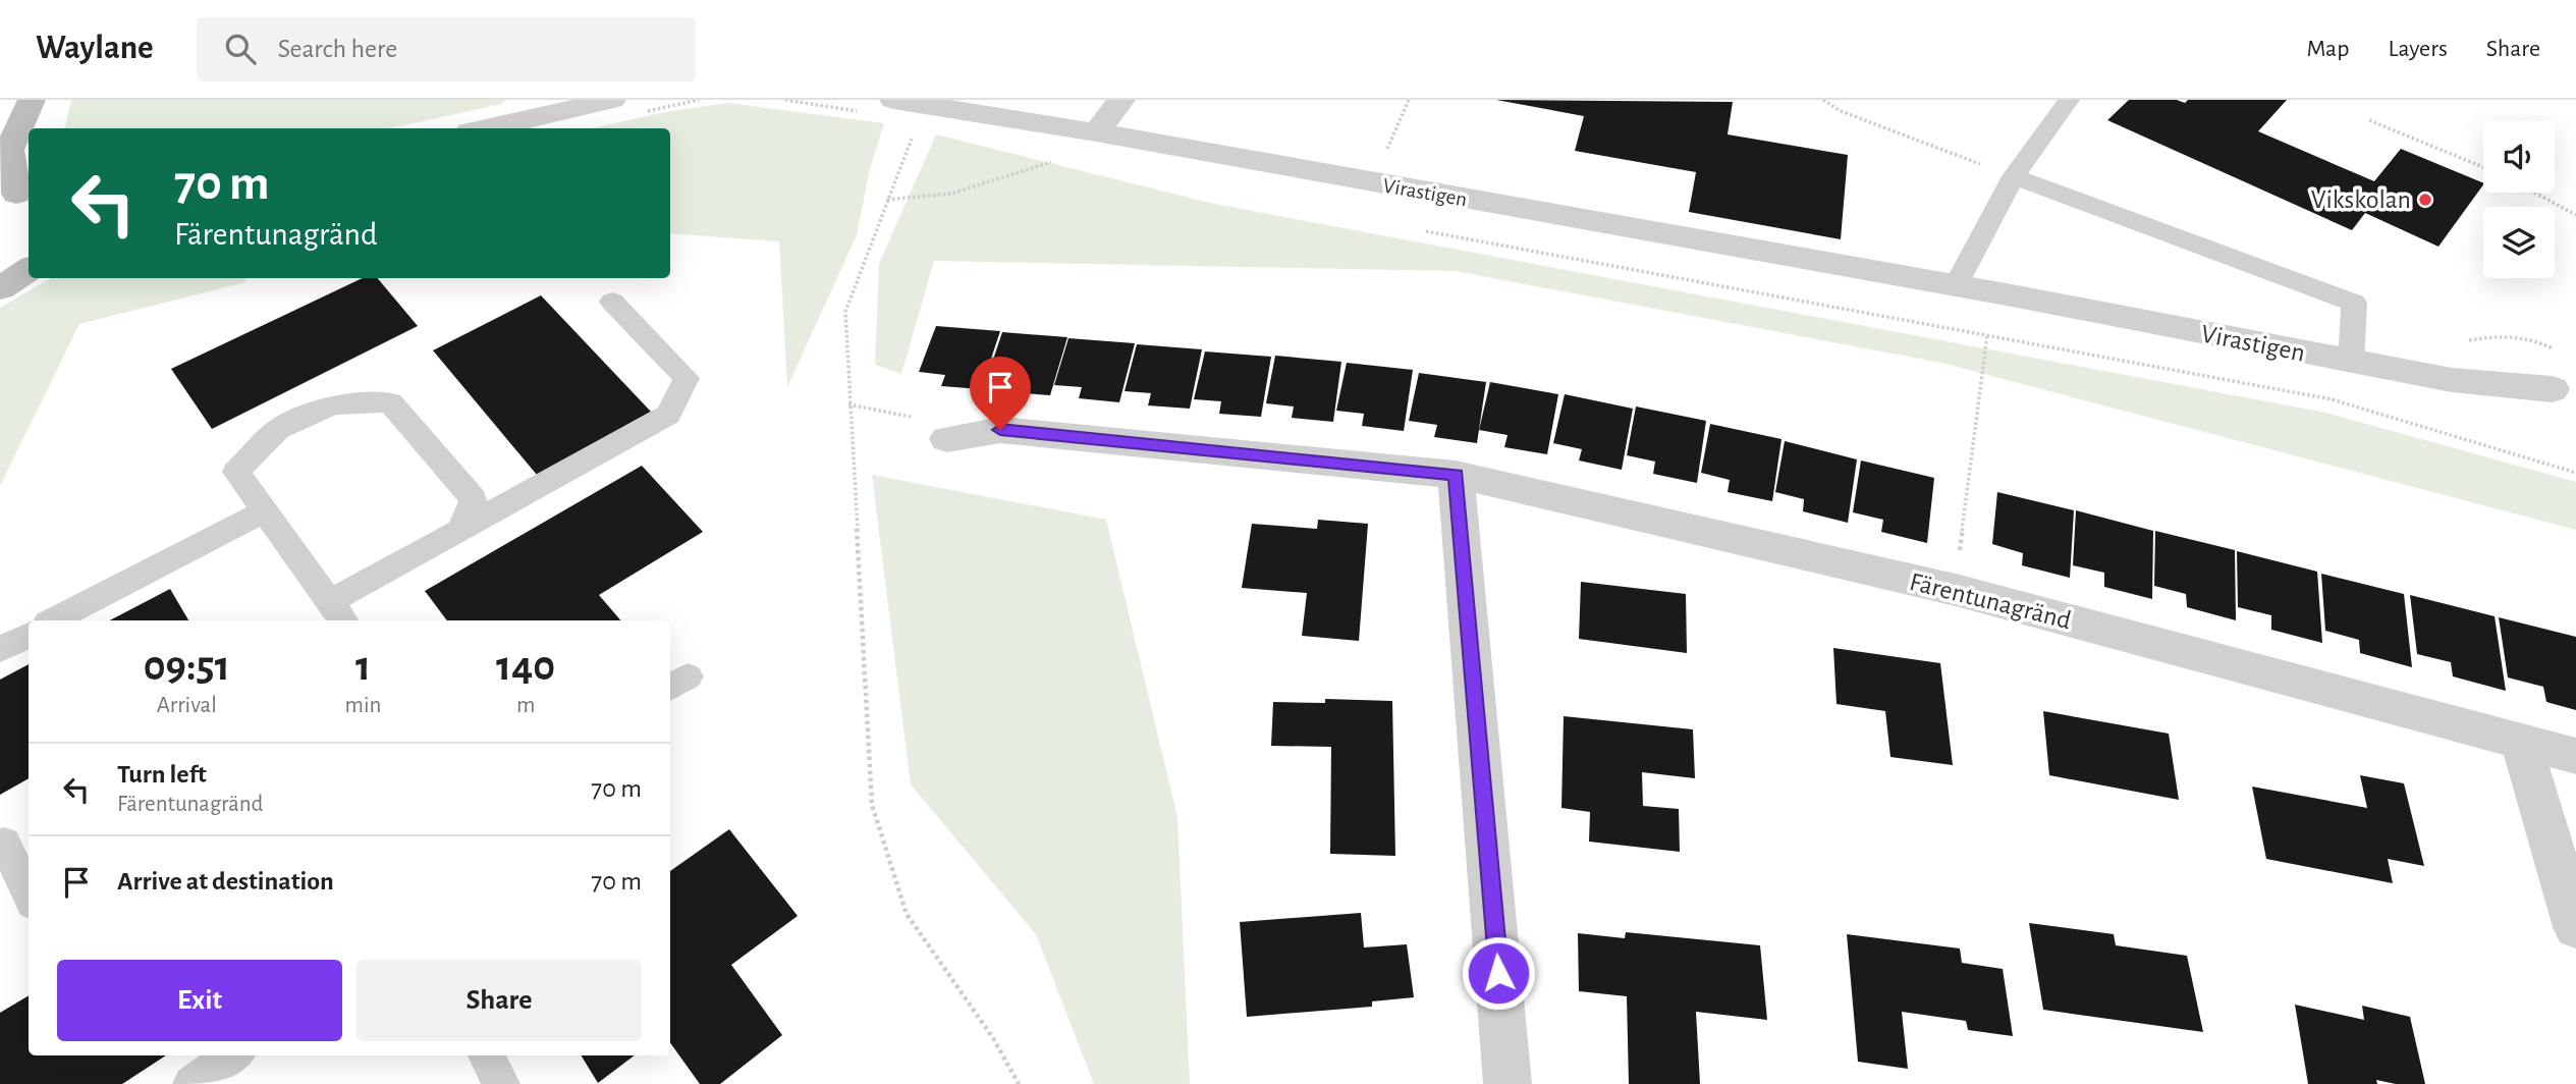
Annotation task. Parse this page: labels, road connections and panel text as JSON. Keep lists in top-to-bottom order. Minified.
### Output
{"streets":{"street":["Virastigen","Färentunagränd"]},"places":["Vikskolan"],"page":{"header":"Waylane","search":"Search here","nav":["Map","Layers","Share"],"turn":["70 m","Färentunagränd"],"eta":["09:51","Arrival","1","min","140","m"],"list":[{"name":"Turn left","note":"Färentunagränd","value":"70 m"},{"name":"Arrive at destination","value":"70 m"}],"buttons":["Exit","Share"]}}
